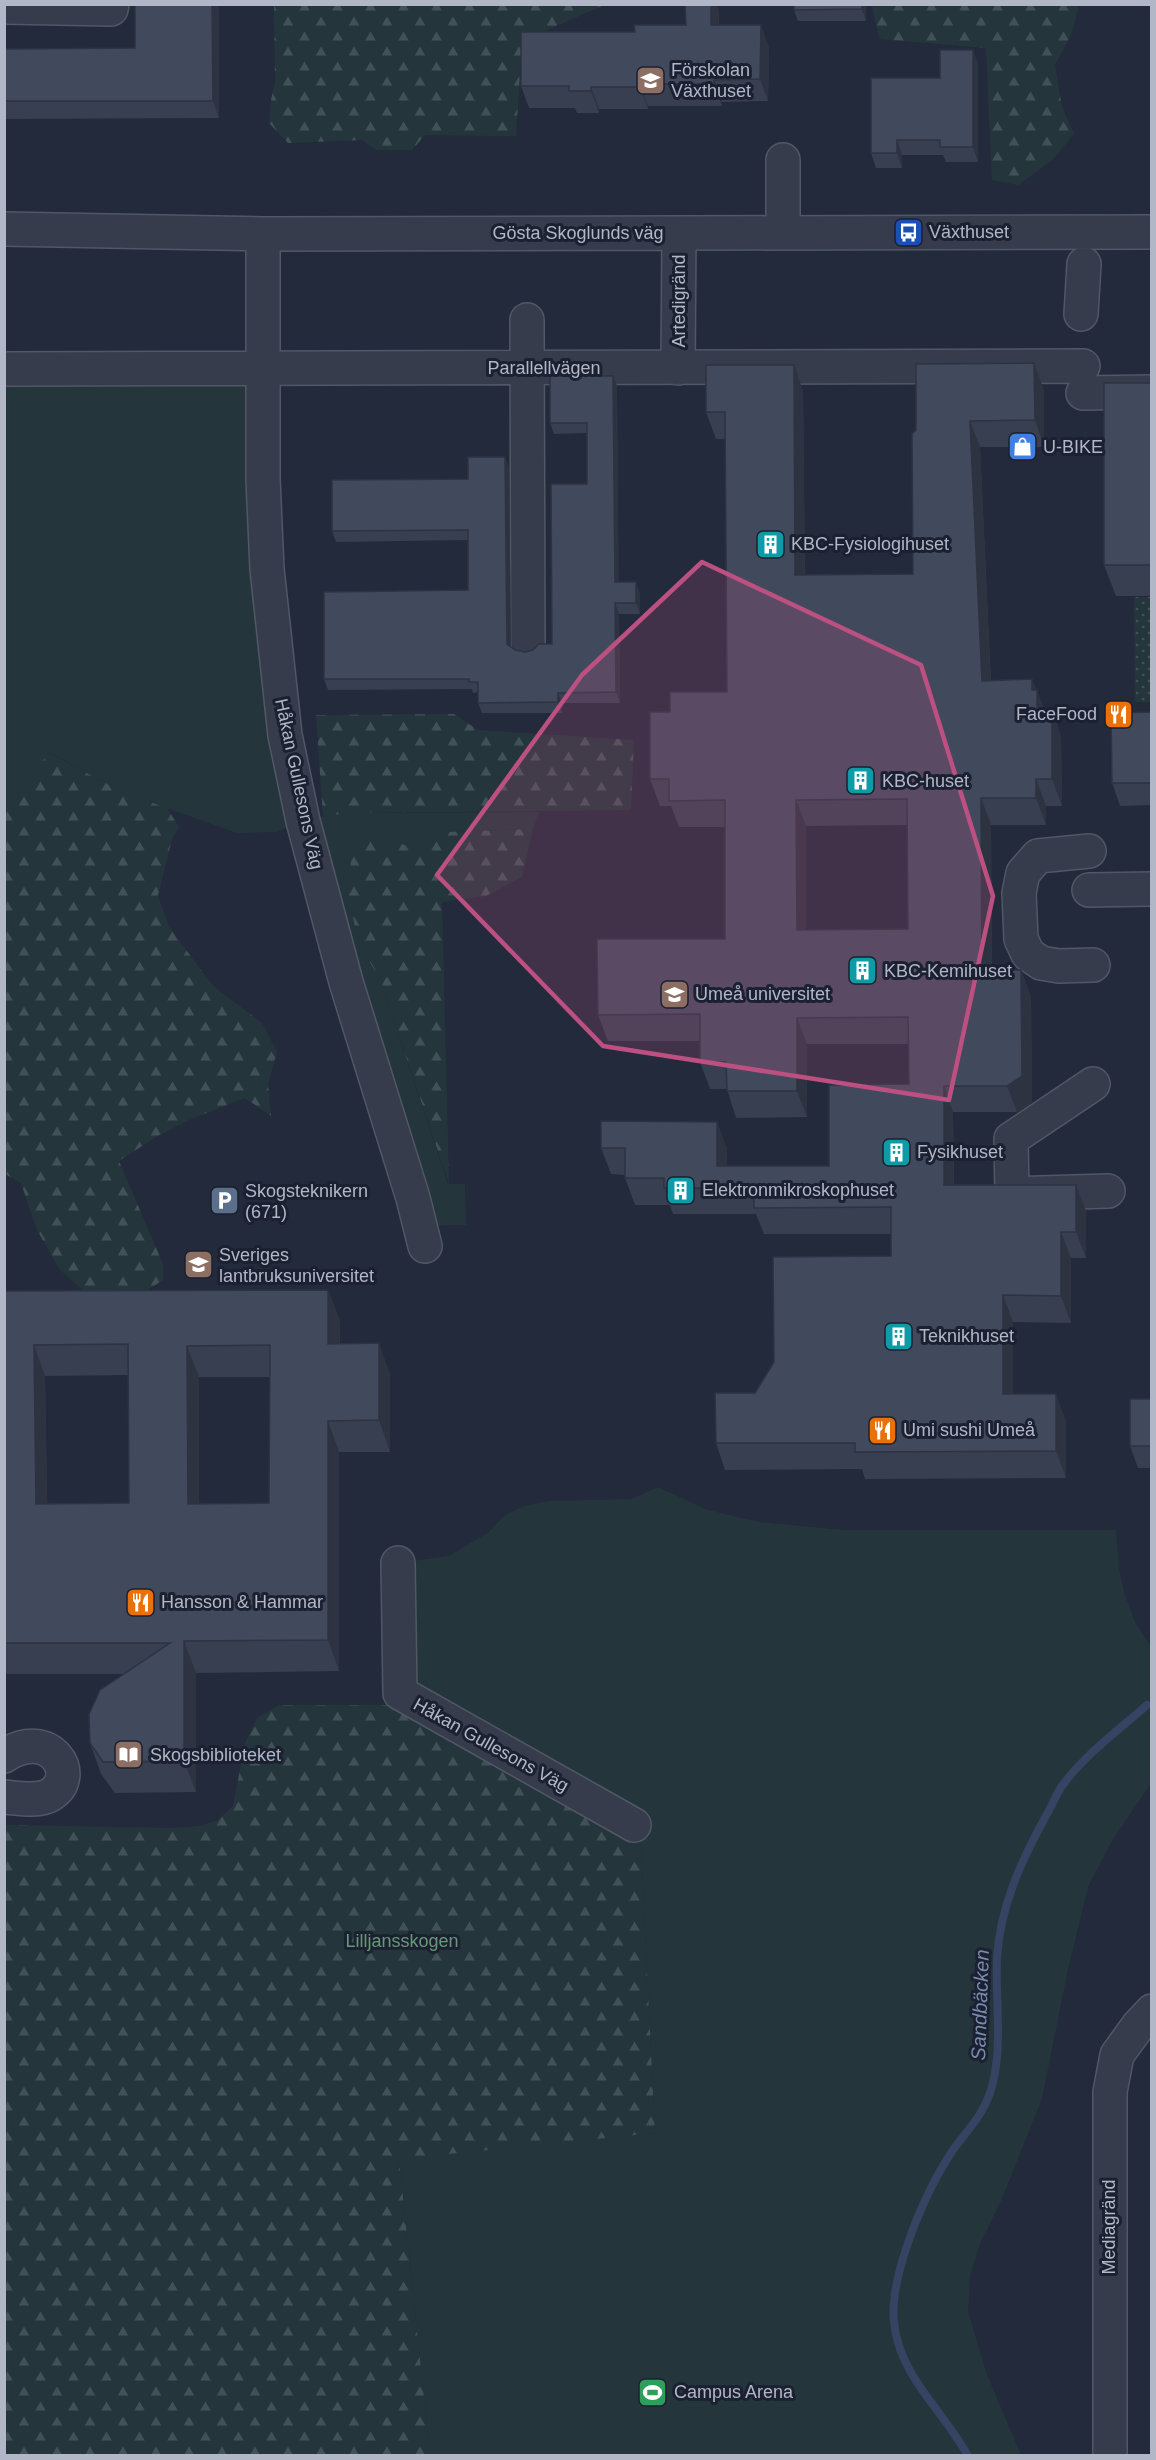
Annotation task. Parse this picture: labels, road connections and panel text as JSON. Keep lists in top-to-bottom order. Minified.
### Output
{"streets":{"street":["Gösta Skoglunds väg","Artedigränd","Parallellvägen","Håkan Gullesons Väg","Mediagränd"]},"crossings":[["Gösta Skoglunds väg","Artedigränd"],["Gösta Skoglunds väg","Håkan Gullesons Väg"],["Artedigränd","Parallellvägen"],["Parallellvägen","Håkan Gullesons Väg"]],"water":["Sandbäcken"],"parks":["Lilljansskogen"],"places":{"school or university":["Förskolan Växthuset","Umeå universitet","Sveriges lantbruksuniversitet"],"bus stop":["Växthuset"],"shop":["U-BIKE"],"building":["KBC-Fysiologihuset","KBC-huset","KBC-Kemihuset","Fysikhuset","Elektronmikroskophuset","Teknikhuset"],"restaurant":["FaceFood","Umi sushi Umeå","Hansson & Hammar"],"parking":["Skogsteknikern (671)"],"library":["Skogsbiblioteket"],"sports":["Campus Arena"]}}
